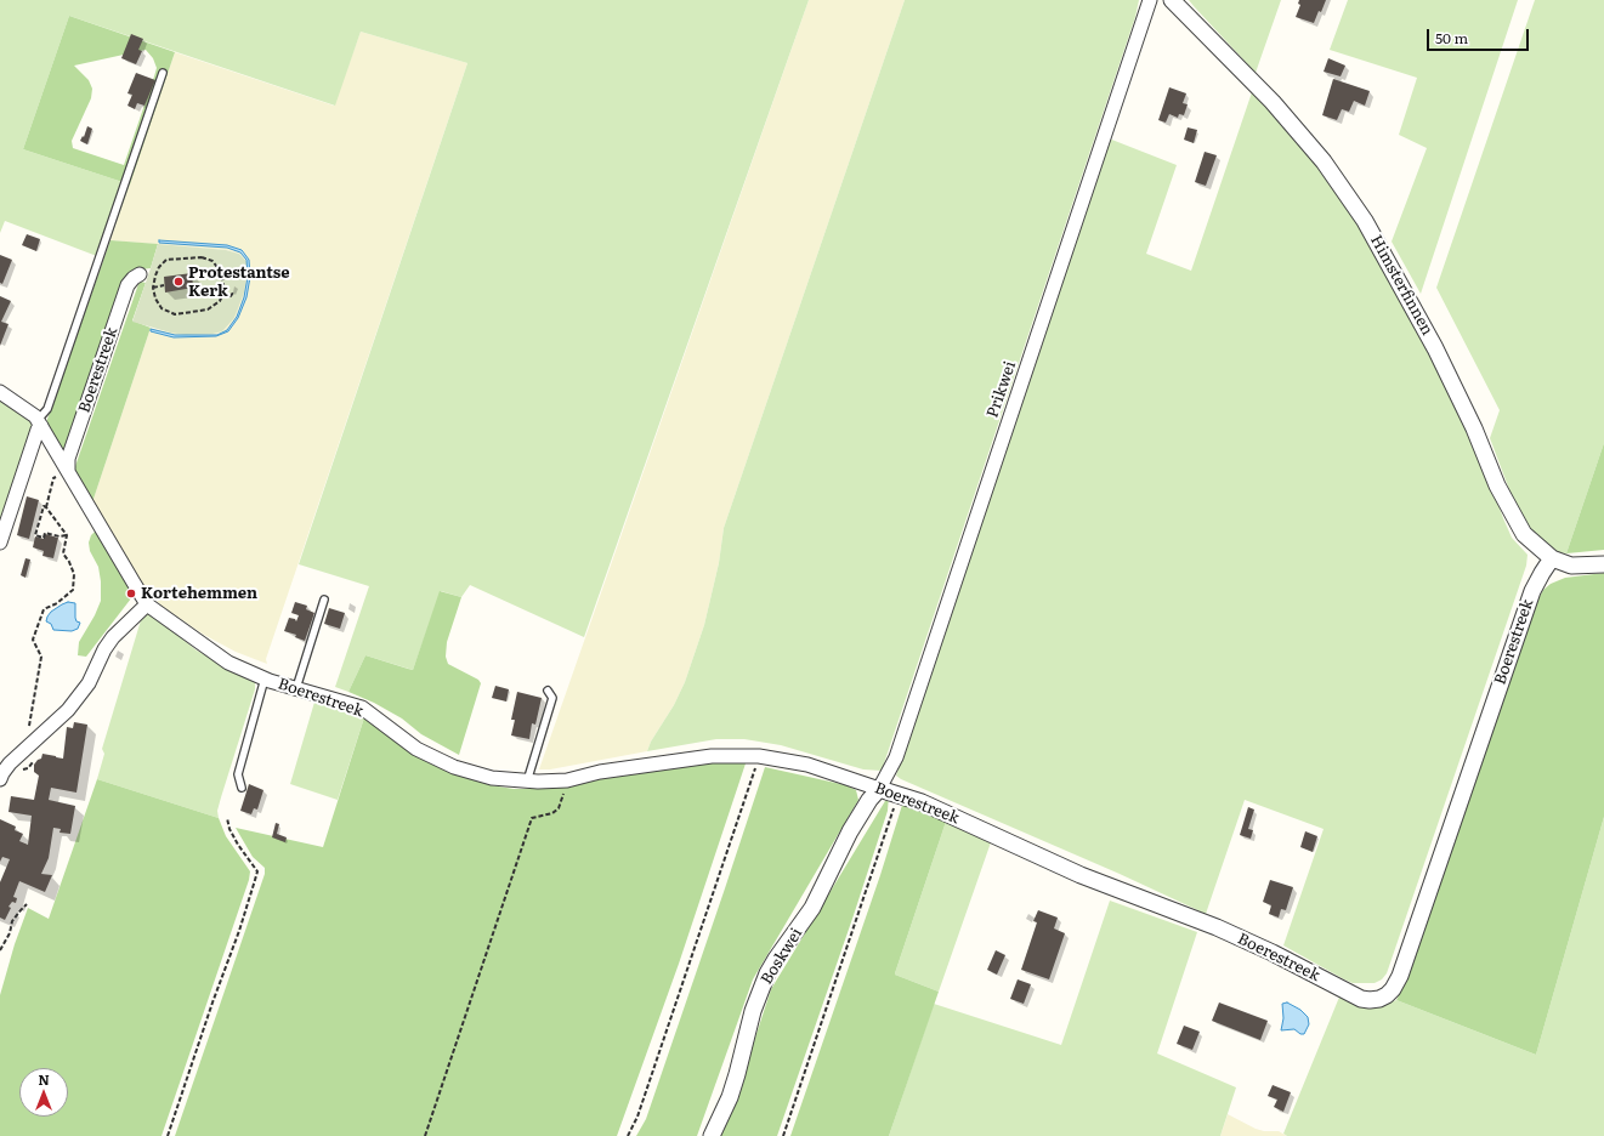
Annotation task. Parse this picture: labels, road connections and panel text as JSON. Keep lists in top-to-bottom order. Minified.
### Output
{"streets":{"street":["Himsterfinnen","Boerestreek","Prikwei","Boskwei"]},"crossings":[["Himsterfinnen","Boerestreek"],["Boerestreek","Prikwei"],["Boerestreek","Boskwei"],["Prikwei","Boskwei"]],"places":["Protestantse Kerk","Kortehemmen"],"scale_bar":"50 m","north":"top"}
